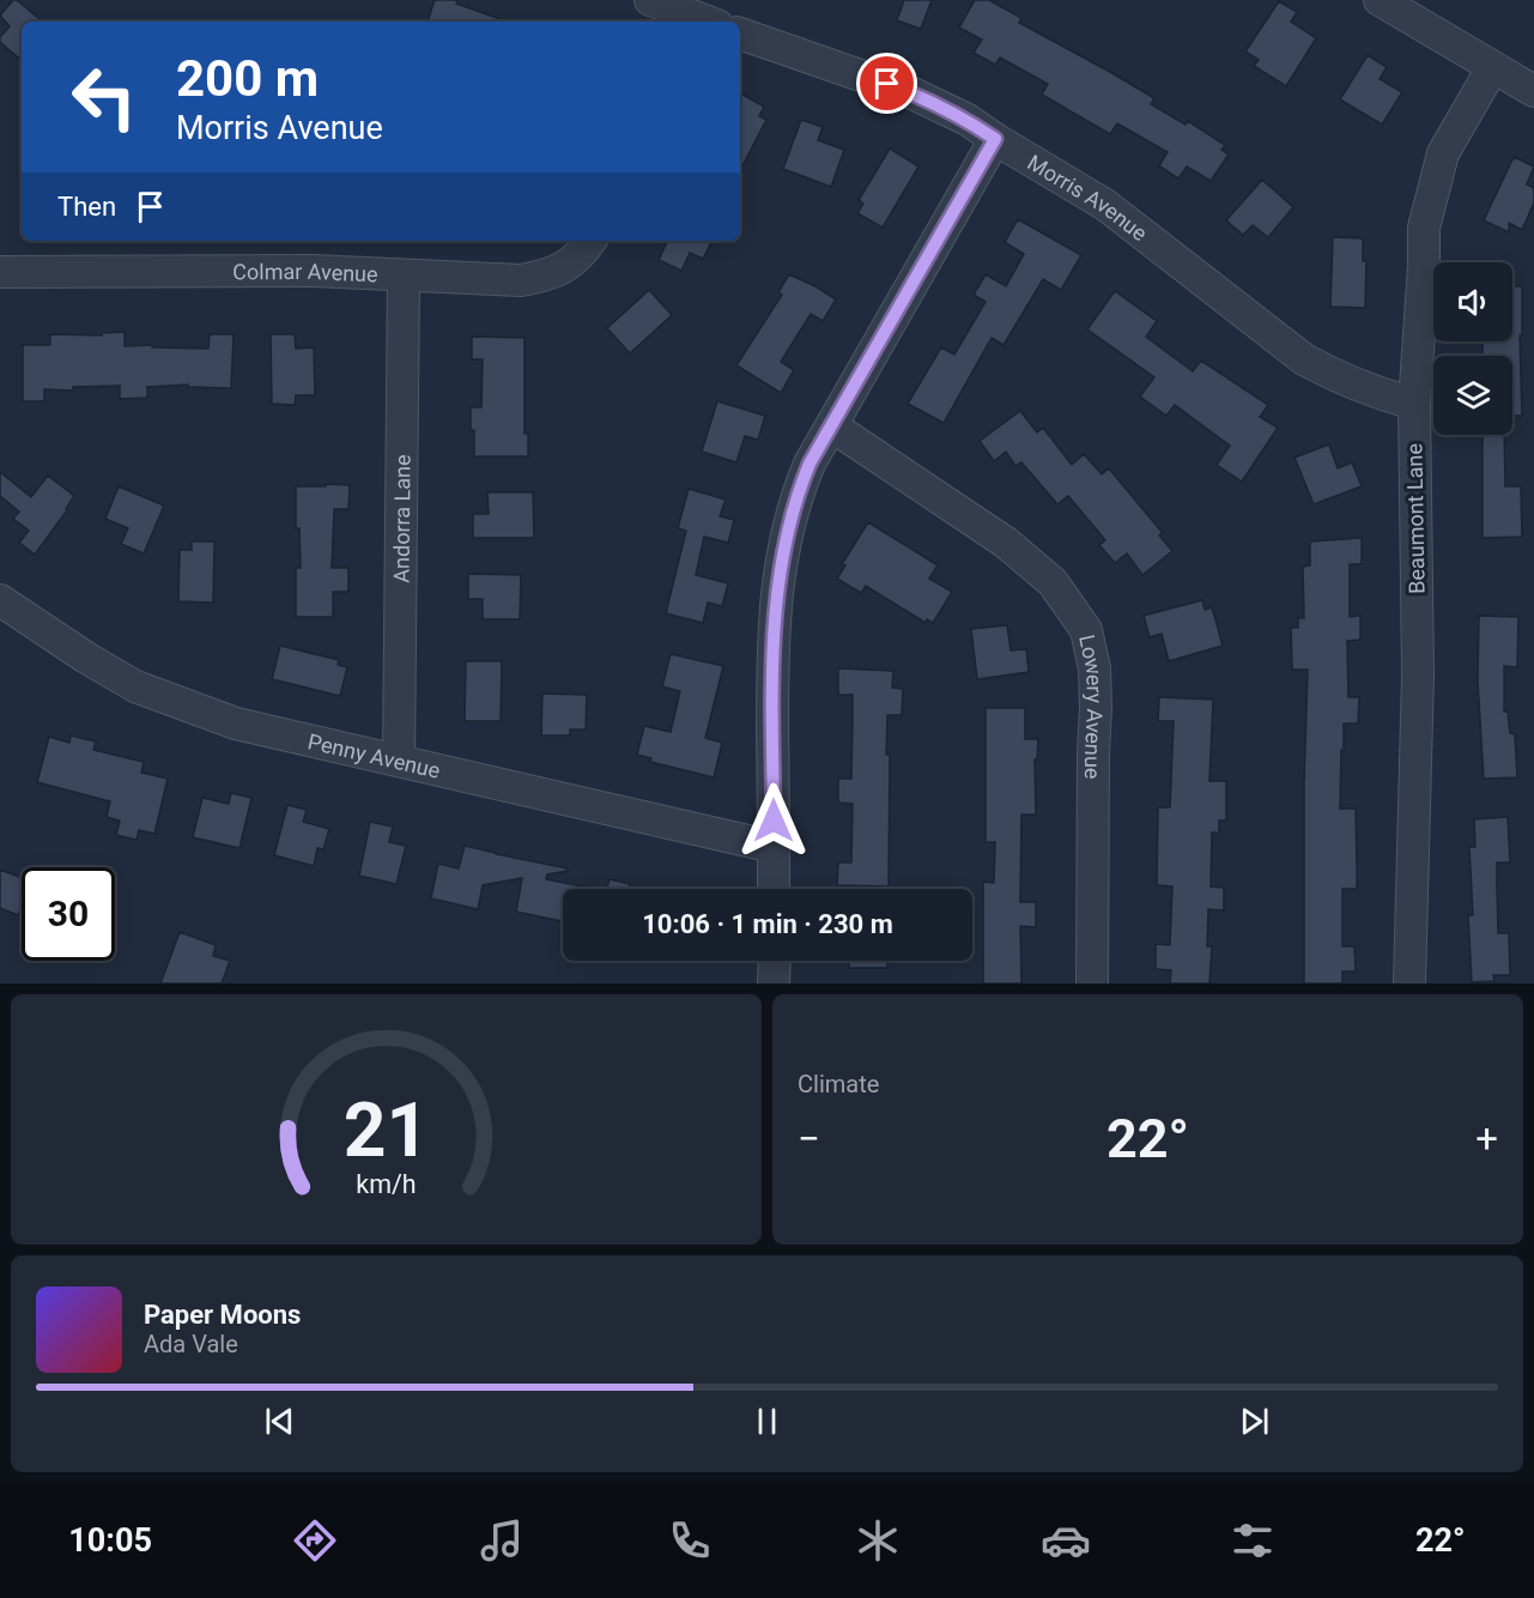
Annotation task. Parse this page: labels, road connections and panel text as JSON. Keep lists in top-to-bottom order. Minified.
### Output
{"streets":{"street":["Morris Avenue","Colmar Avenue","Andorra Lane","Beaumont Lane","Lowery Avenue","Penny Avenue"]},"crossings":[["Morris Avenue","Beaumont Lane"],["Colmar Avenue","Andorra Lane"],["Andorra Lane","Penny Avenue"]],"page":{"turn":["200 m","Morris Avenue"],"then":"Then","limit":"30","trip":"10:06 · 1 min · 230 m","tile":"Climate","heat":["−","22°","+"],"song":["Paper Moons","Ada Vale"],"tabs":["10:05","22°"],"gauge":["21","km/h"]}}
